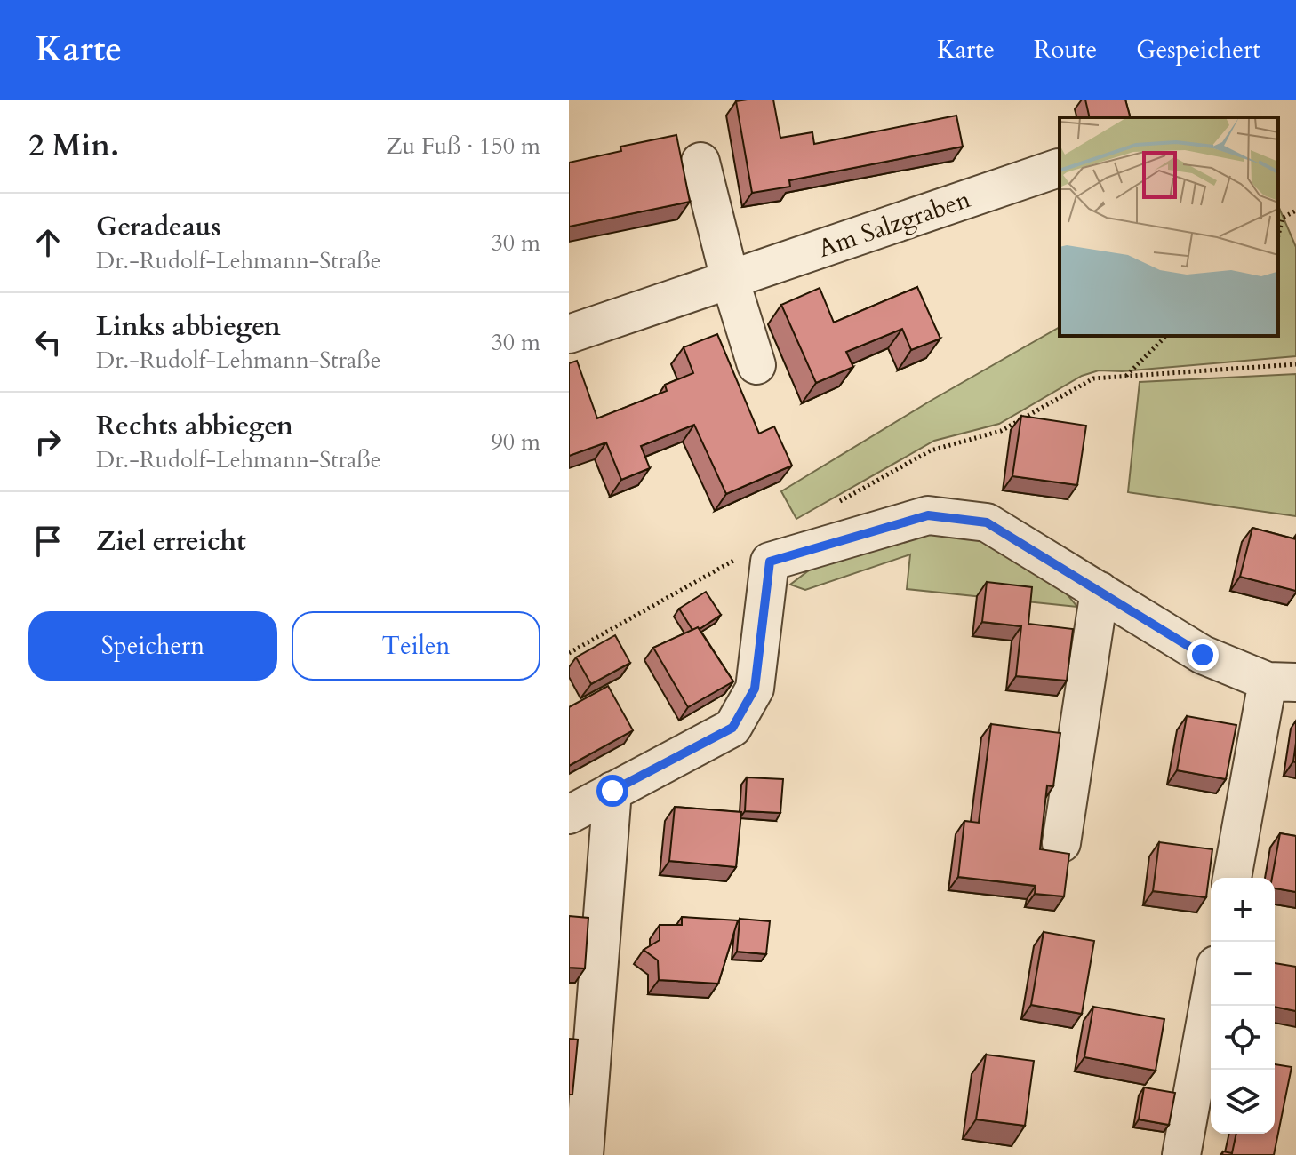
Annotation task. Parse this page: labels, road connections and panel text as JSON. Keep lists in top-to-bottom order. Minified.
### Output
{"streets":{"street":["Am Salzgraben"]},"page":{"header":"Karte","nav":["Karte","Route","Gespeichert"],"heading":["2 Min.","Zu Fuß · 150 m"],"list":[["Geradeaus","Dr.-Rudolf-Lehmann-Straße","30 m"],["Links abbiegen","Dr.-Rudolf-Lehmann-Straße","30 m"],["Rechts abbiegen","Dr.-Rudolf-Lehmann-Straße","90 m"],"Ziel erreicht"],"buttons":["Speichern","Teilen"],"map_buttons":["+","−"]}}
